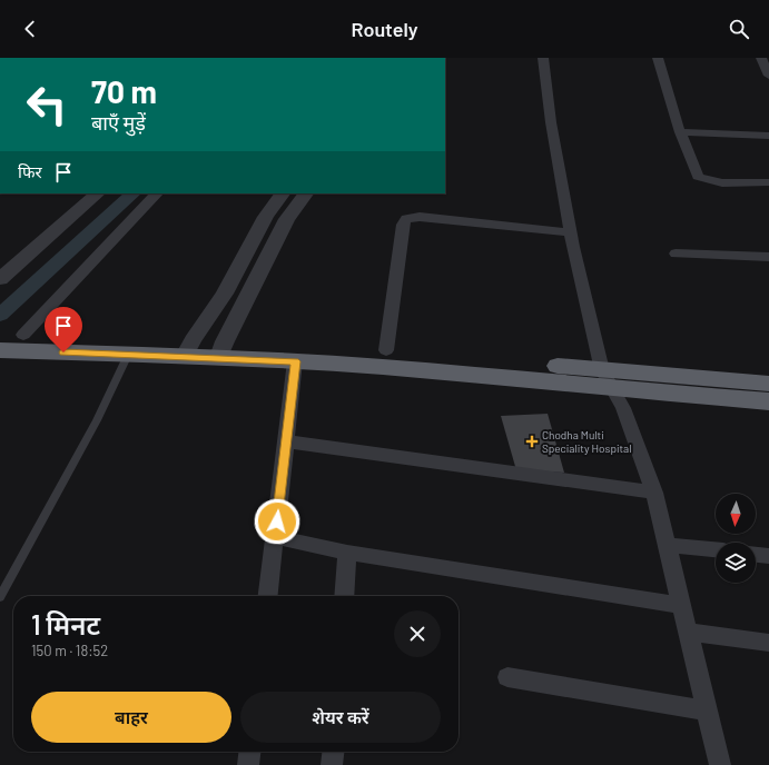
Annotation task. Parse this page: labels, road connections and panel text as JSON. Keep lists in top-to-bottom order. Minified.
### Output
{"places":{"health":["Chodha Multi Speciality Hospital"]},"north":"bottom","page":{"header":"Routely","turn":["70 m","बाएँ मुड़ें"],"then":"फिर","heading":["1 मिनट","150 m · 18:52"],"buttons":["बाहर","शेयर करें"]}}
